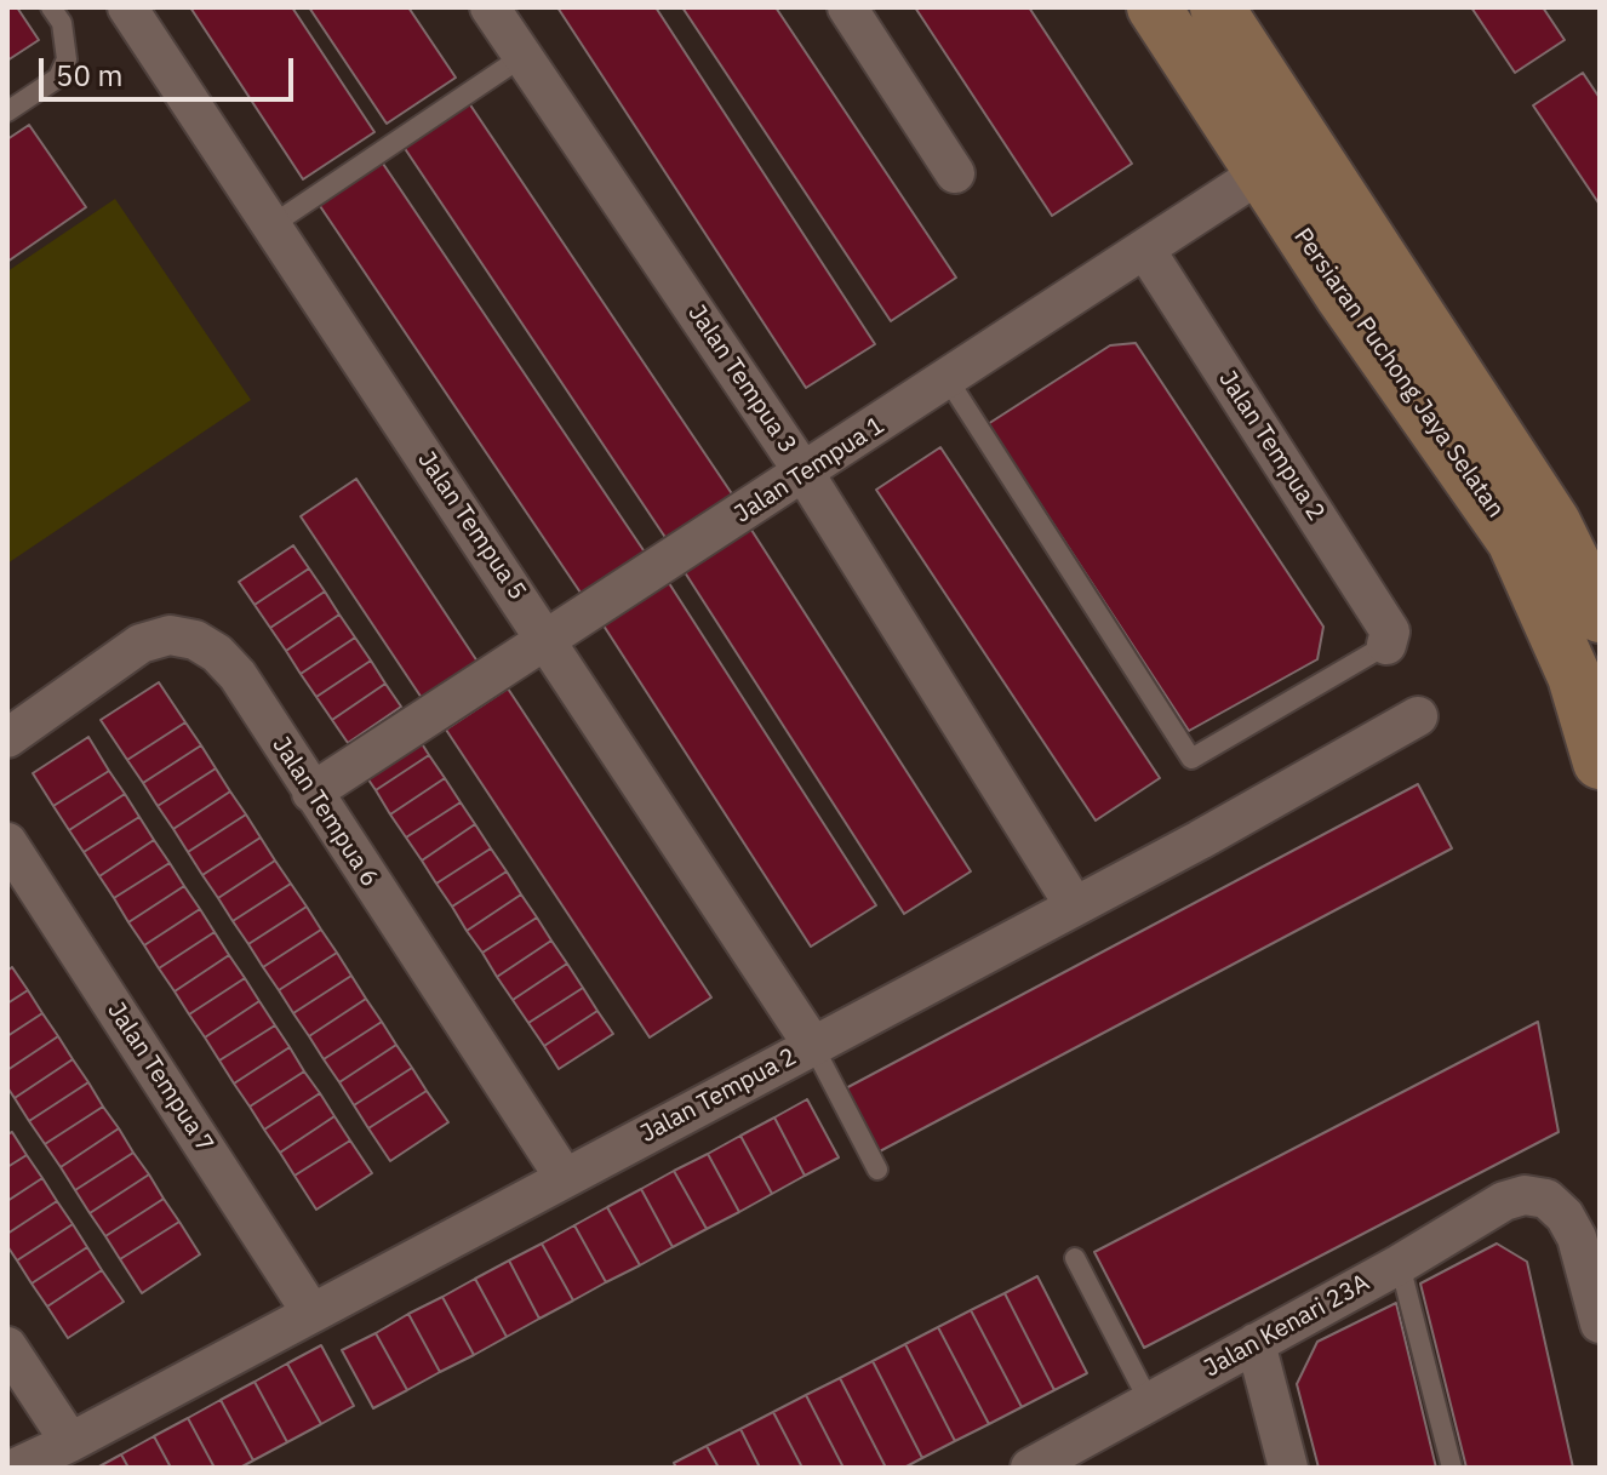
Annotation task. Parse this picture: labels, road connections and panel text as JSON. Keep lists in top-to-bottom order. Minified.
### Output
{"streets":{"main road":["Persiaran Puchong Jaya Selatan"],"street":["Jalan Tempua 3","Jalan Tempua 2","Jalan Tempua 1","Jalan Tempua 5","Jalan Tempua 6","Jalan Tempua 7","Jalan Kenari 23A"]},"crossings":[["Persiaran Puchong Jaya Selatan","Jalan Tempua 1"],["Jalan Tempua 3","Jalan Tempua 2"],["Jalan Tempua 3","Jalan Tempua 1"],["Jalan Tempua 2","Jalan Tempua 1"],["Jalan Tempua 2","Jalan Tempua 5"],["Jalan Tempua 2","Jalan Tempua 6"],["Jalan Tempua 2","Jalan Tempua 7"],["Jalan Tempua 1","Jalan Tempua 5"],["Jalan Tempua 1","Jalan Tempua 6"]],"scale_bar":"50 m"}
